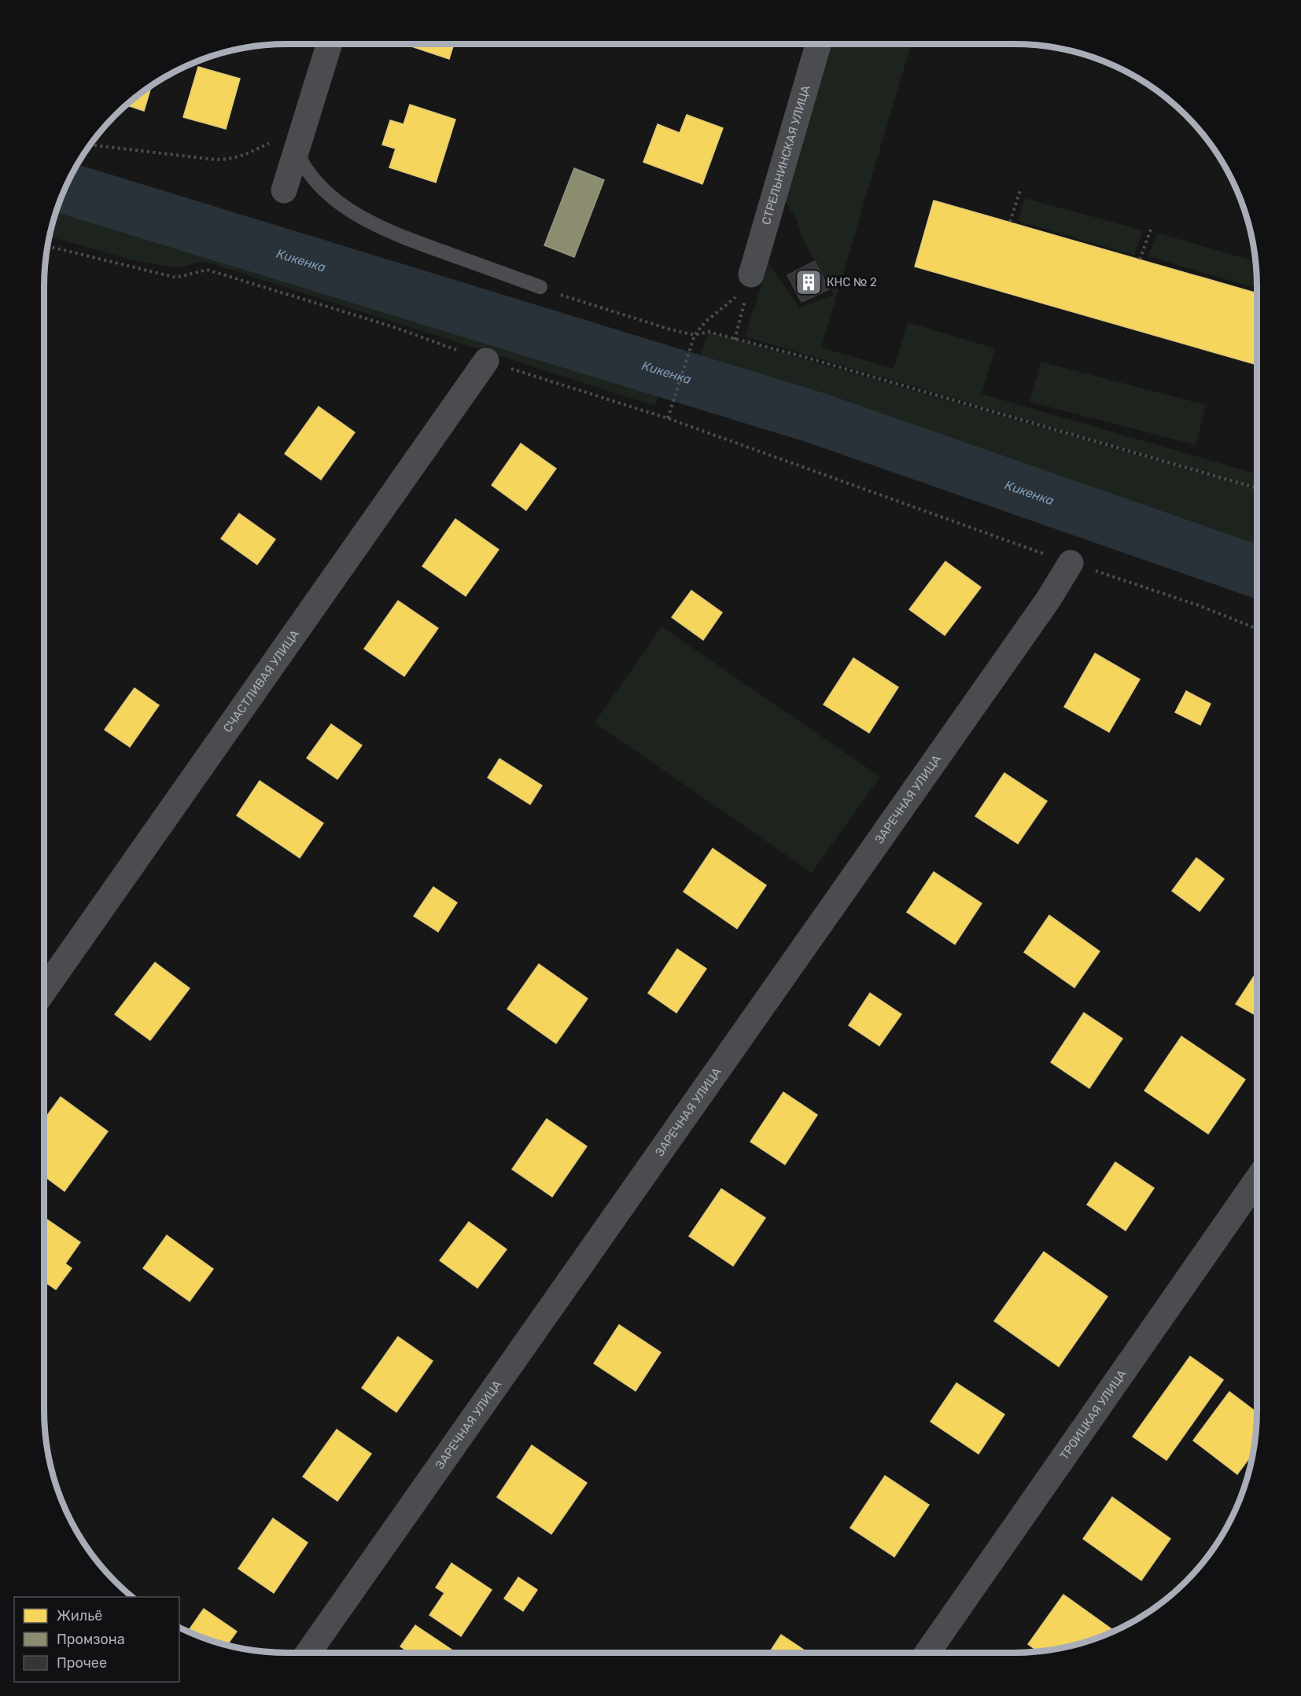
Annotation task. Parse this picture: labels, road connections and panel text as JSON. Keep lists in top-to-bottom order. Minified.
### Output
{"streets":{"street":["СТРЕЛЬНИНСКАЯ УЛИЦА","СЧАСТЛИВАЯ УЛИЦА","ЗАРЕЧНАЯ УЛИЦА","ТРОИЦКАЯ УЛИЦА"]},"water":["Кикенка"],"places":{"building":["КНС № 2"]},"legend":["Жильё","Промзона","Прочее"]}
